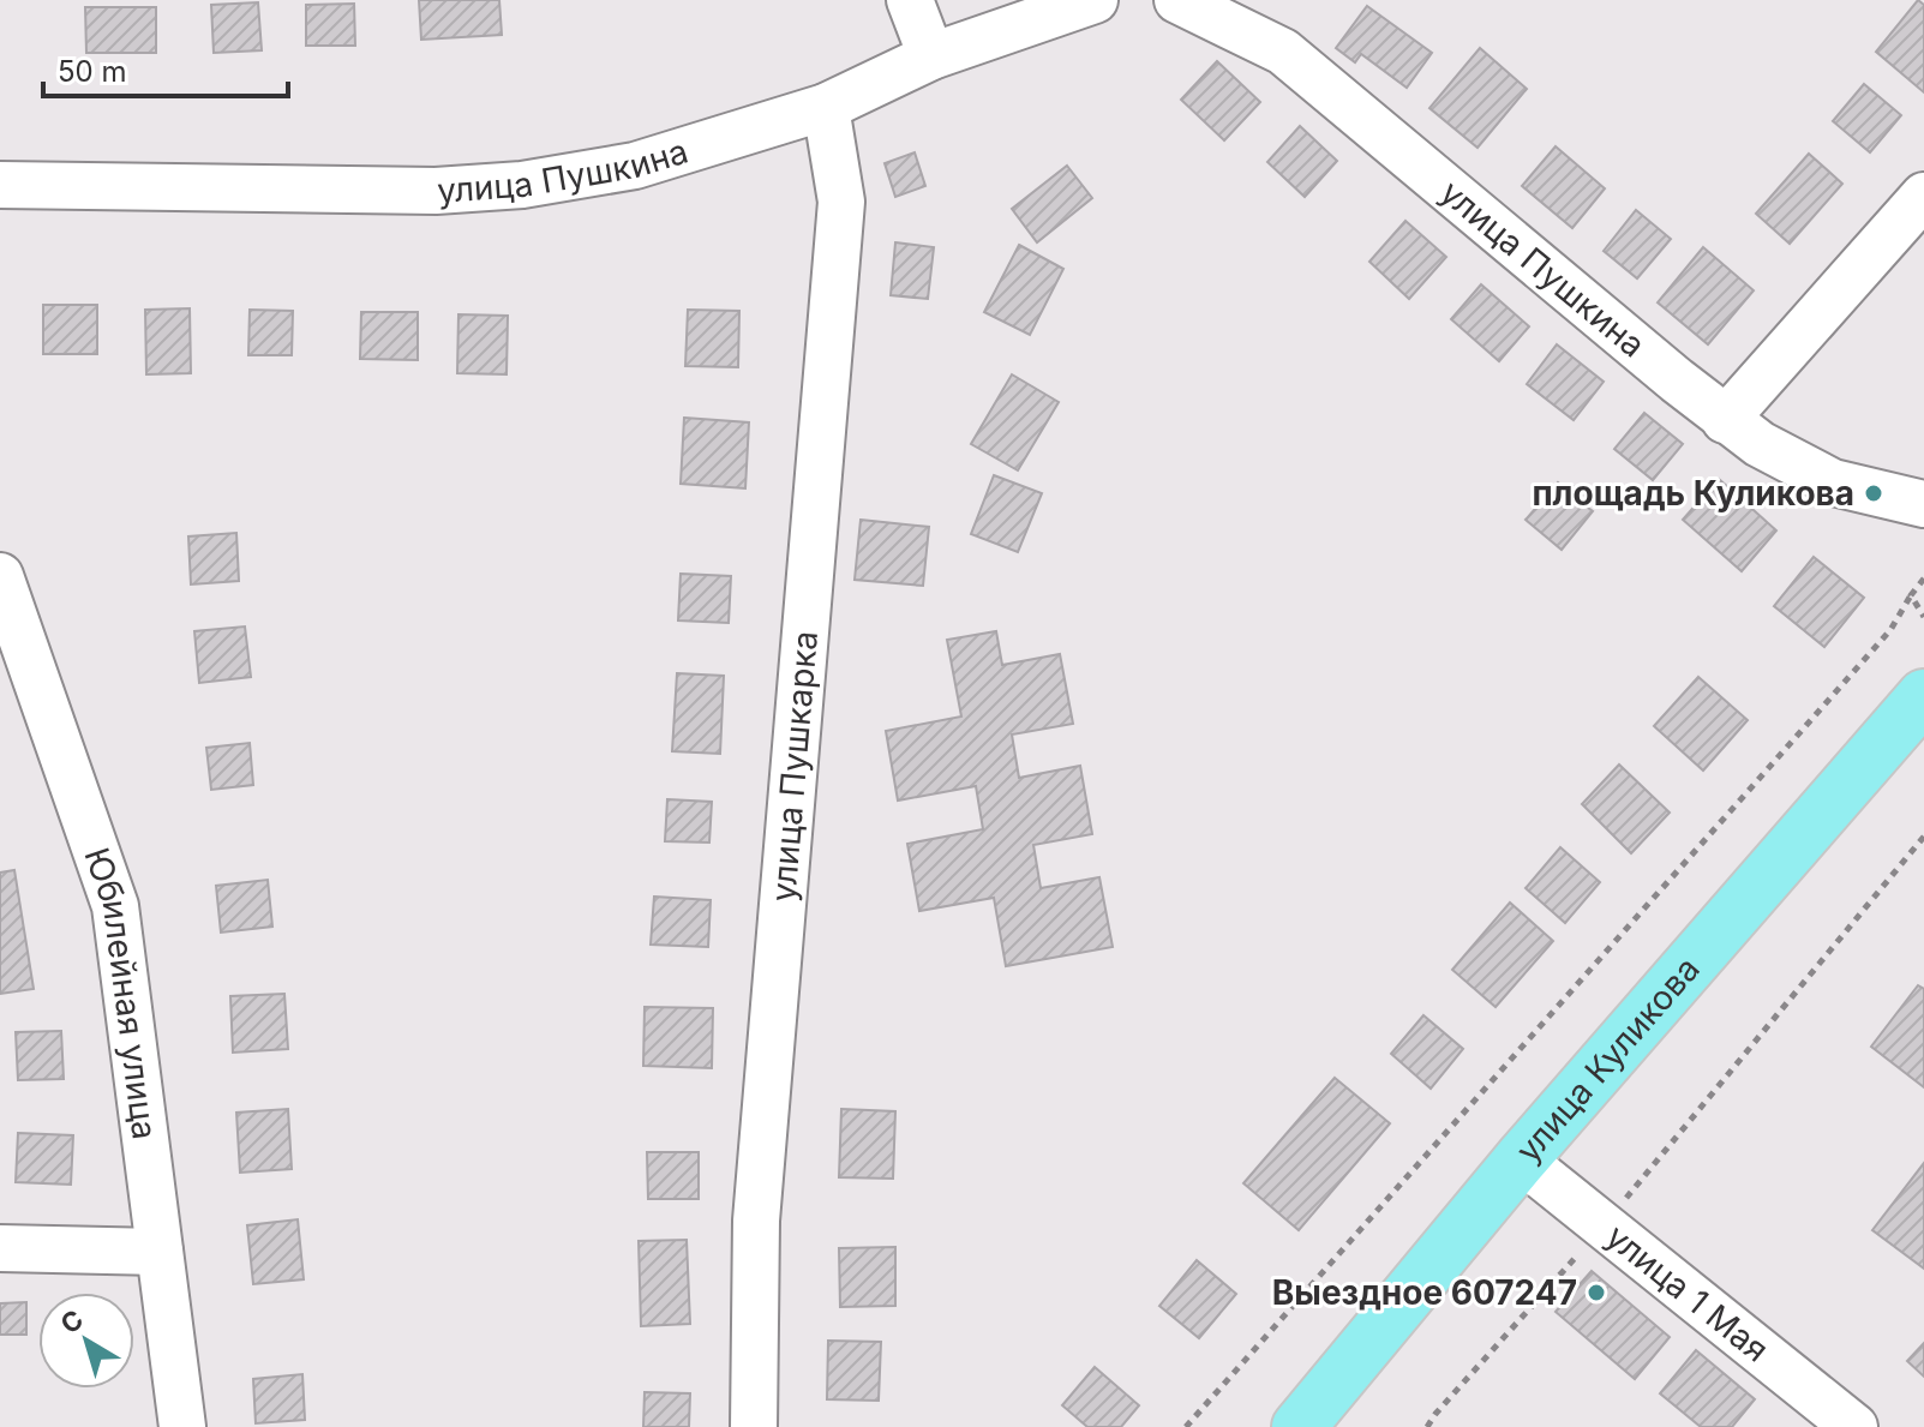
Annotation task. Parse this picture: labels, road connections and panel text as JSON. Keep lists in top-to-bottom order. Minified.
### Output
{"streets":{"main road":["улица Куликова"],"street":["улица Пушкина","улица Пушкарка","Юбилейная улица","улица 1 Мая"]},"crossings":[["улица Пушкина","улица Пушкарка"],["улица Куликова","улица 1 Мая"]],"places":["площадь Куликова","Выездное 607247"],"scale_bar":"50 m","north":"top left"}
